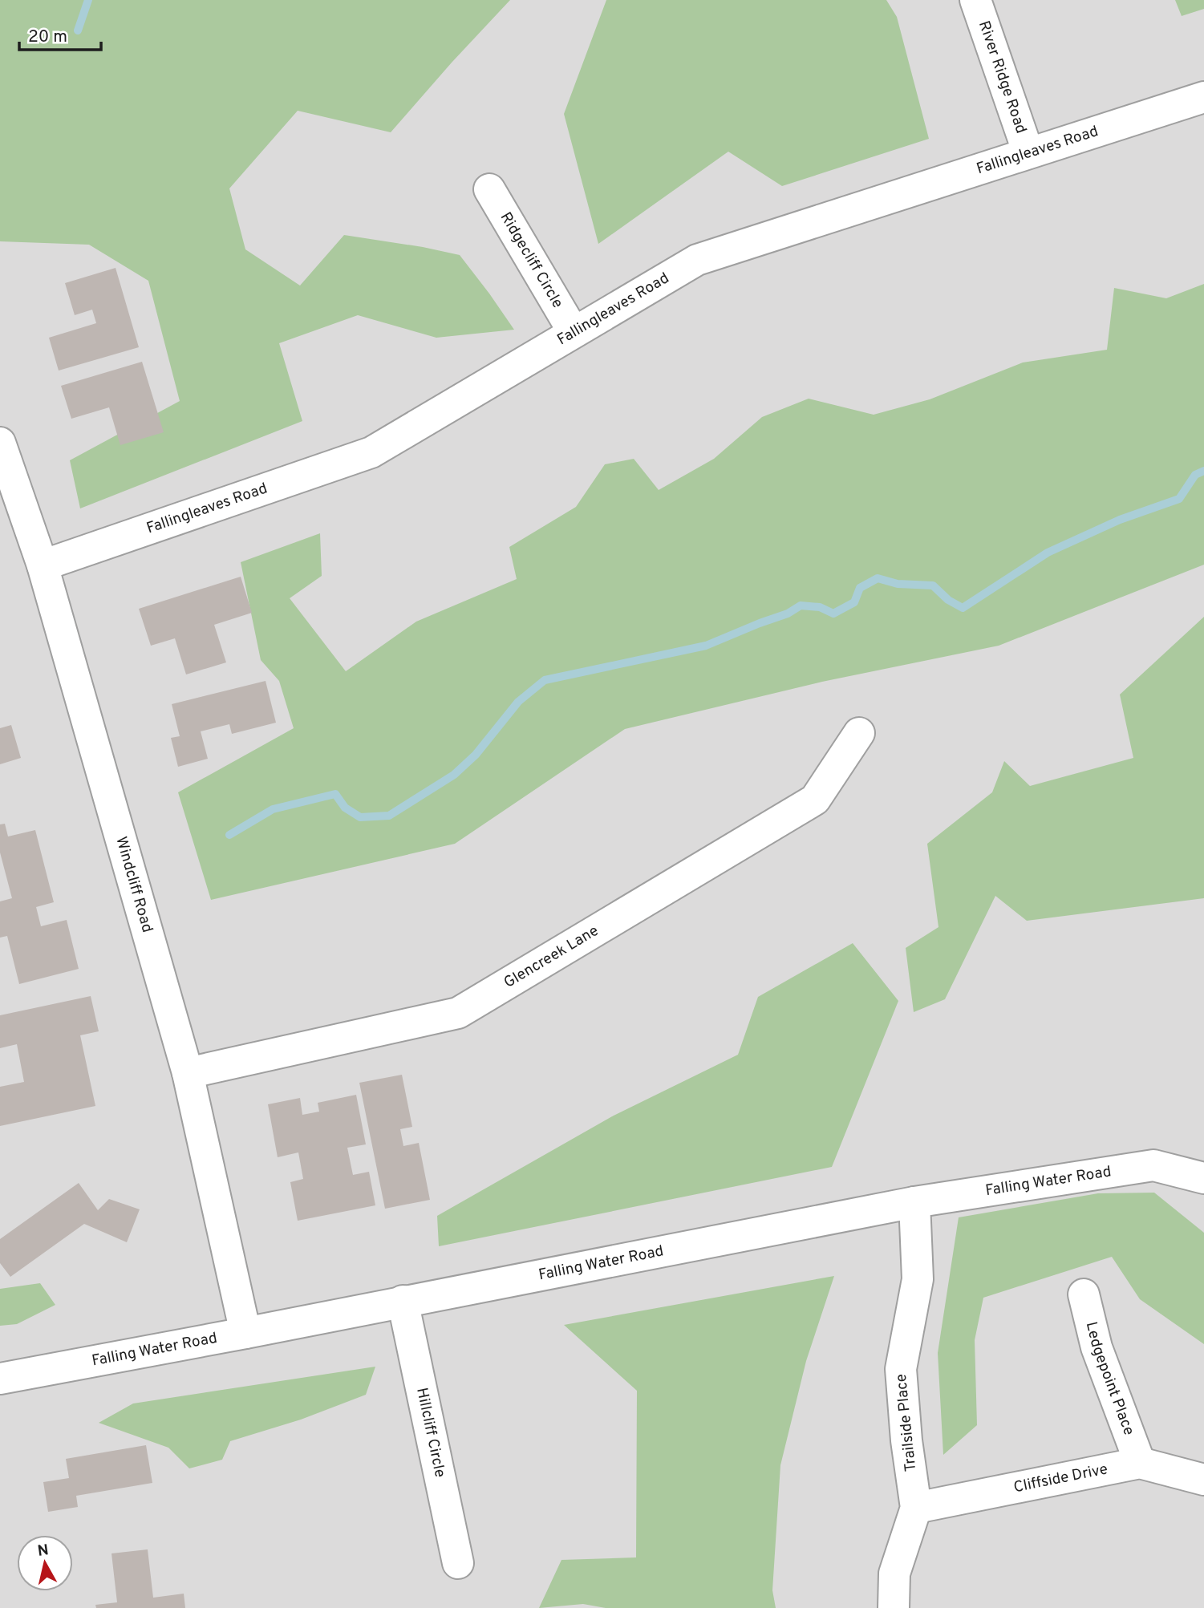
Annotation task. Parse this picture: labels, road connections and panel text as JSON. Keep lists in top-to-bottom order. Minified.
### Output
{"streets":{"street":["River Ridge Road","Fallingleaves Road","Ridgecliff Circle","Windcliff Road","Glencreek Lane","Falling Water Road","Ledgepoint Place","Trailside Place","Hillcliff Circle","Cliffside Drive"]},"crossings":[["River Ridge Road","Fallingleaves Road"],["Fallingleaves Road","Ridgecliff Circle"],["Fallingleaves Road","Windcliff Road"],["Windcliff Road","Glencreek Lane"],["Windcliff Road","Falling Water Road"],["Falling Water Road","Trailside Place"],["Falling Water Road","Hillcliff Circle"],["Ledgepoint Place","Cliffside Drive"],["Trailside Place","Cliffside Drive"]],"scale_bar":"20 m","north":"top"}
